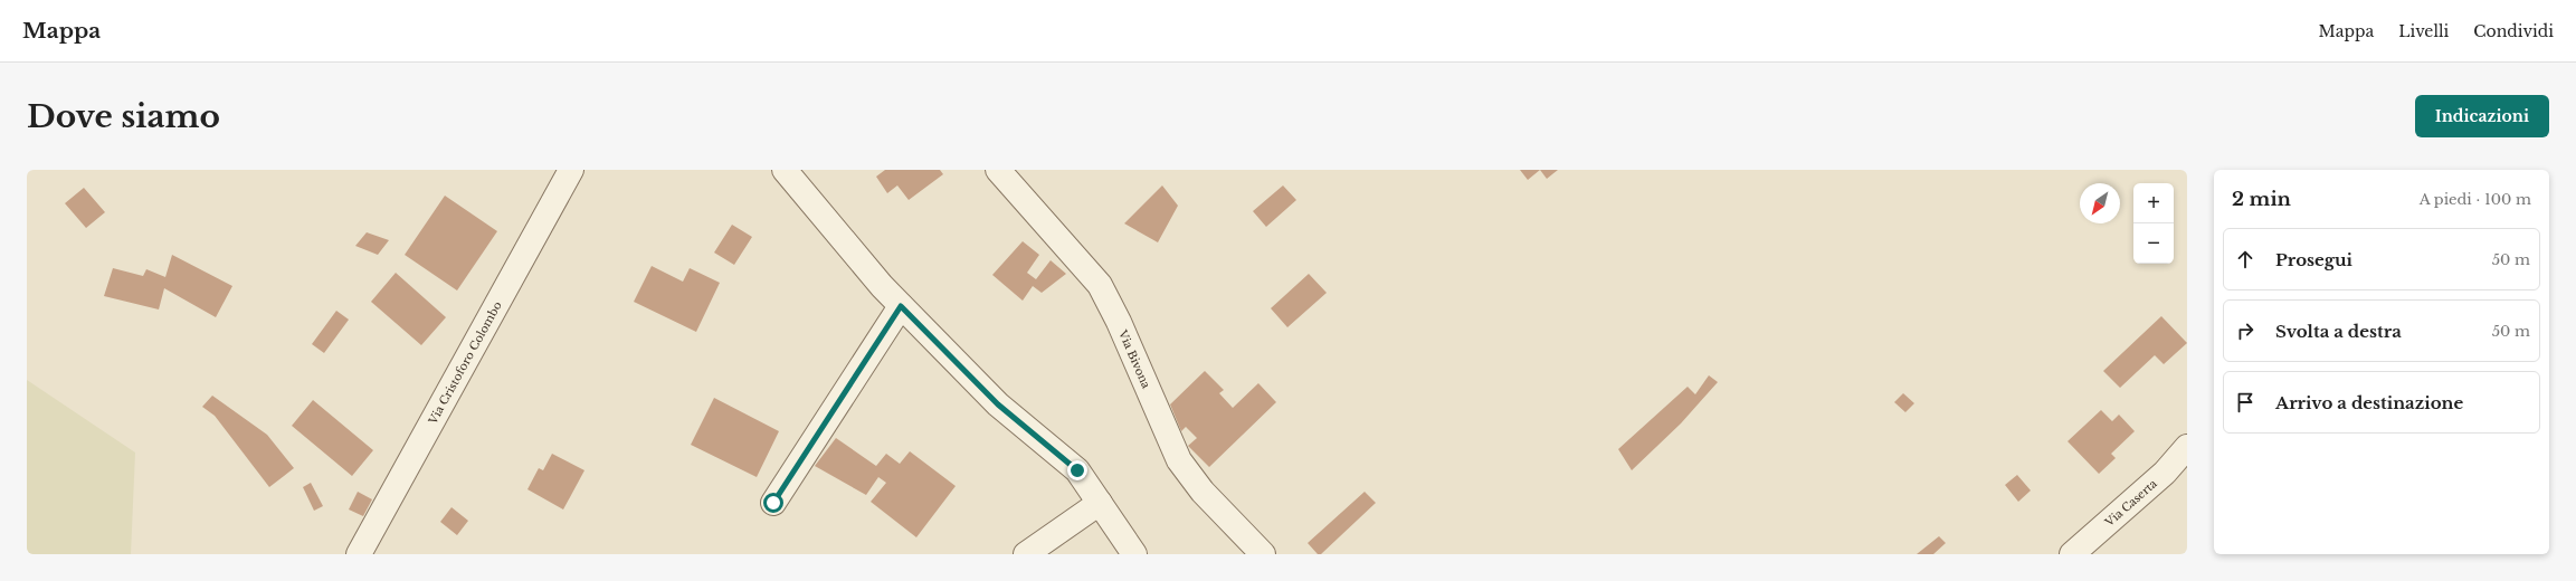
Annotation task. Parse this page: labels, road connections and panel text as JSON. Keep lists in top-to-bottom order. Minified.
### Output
{"streets":{"street":["Via Bivona","Via Cristoforo Colombo","Via Caserta"]},"north":"bottom left","page":{"header":"Mappa","nav":["Mappa","Livelli","Condividi"],"buttons":"Indicazioni","title":"Dove siamo","heading":["2 min","A piedi · 100 m"],"map_buttons":["+","−"],"list":[["Prosegui","50 m"],["Svolta a destra","50 m"],"Arrivo a destinazione"]}}
